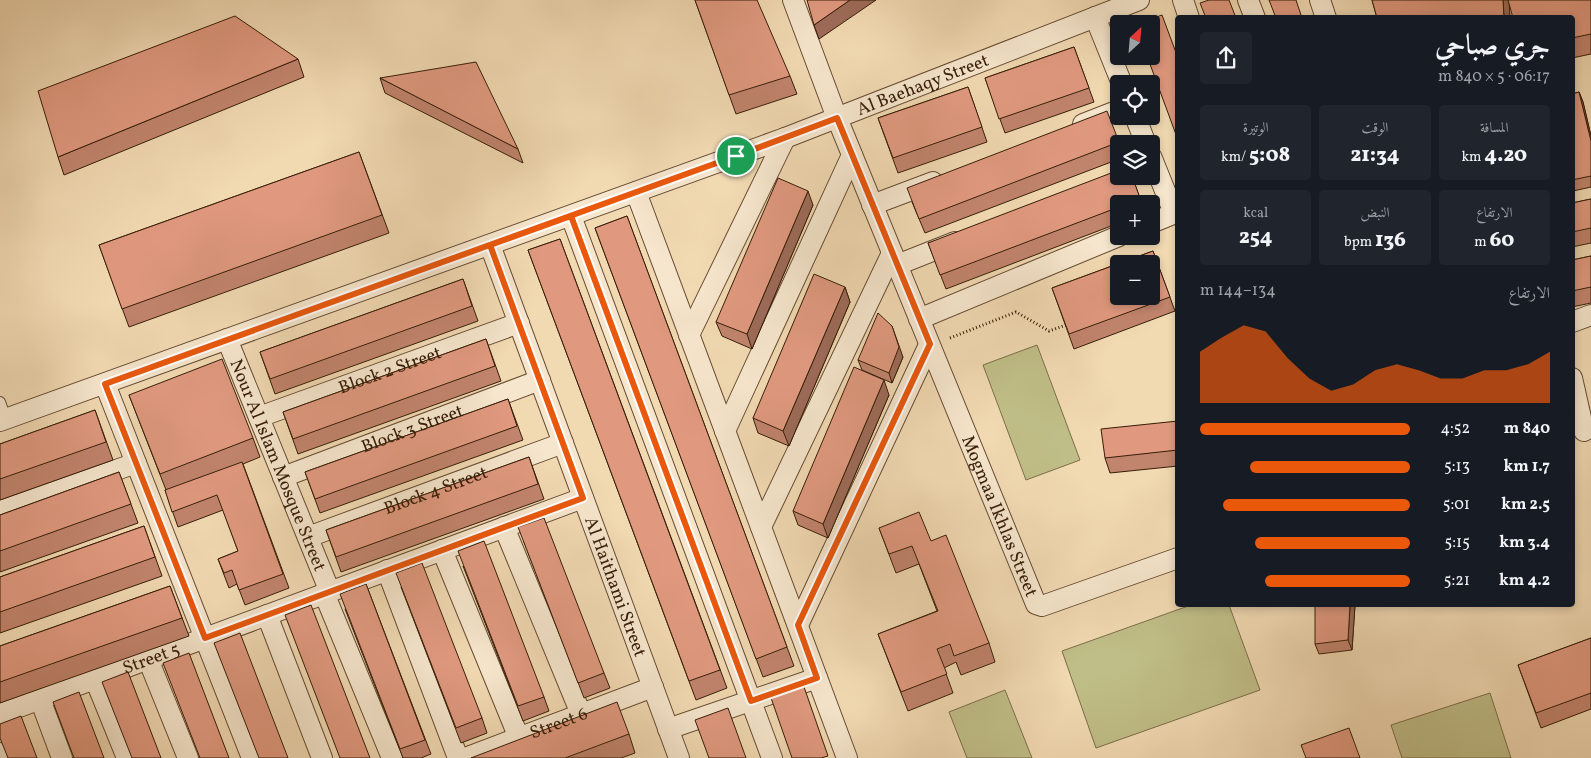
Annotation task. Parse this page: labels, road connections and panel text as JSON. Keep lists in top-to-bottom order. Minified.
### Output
{"streets":{"street":["Al Baehaqy Street","Block 2 Street","Block 3 Street","Nour Al Islam Mosque Street","Block 4 Street","Mogmaa Ikhlas Street","Al Haithami Street","Street 5","Street 6"]},"crossings":[["Al Baehaqy Street","Nour Al Islam Mosque Street"],["Al Baehaqy Street","Mogmaa Ikhlas Street"],["Al Baehaqy Street","Al Haithami Street"],["Block 2 Street","Nour Al Islam Mosque Street"],["Block 2 Street","Al Haithami Street"],["Block 3 Street","Nour Al Islam Mosque Street"],["Block 3 Street","Al Haithami Street"],["Nour Al Islam Mosque Street","Block 4 Street"],["Nour Al Islam Mosque Street","Street 5"],["Block 4 Street","Al Haithami Street"],["Al Haithami Street","Street 5"],["Al Haithami Street","Street 6"]],"north":"top right","page":{"map_buttons":["+","−"],"heading":["جري صباحي","06:17 · 5 × 840 m"],"stats":[["المسافة","4.20 km"],["الوقت","21:34"],["الوتيرة","5:08 /km"],["الارتفاع","60 m"],["النبض","136 bpm"],["kcal","254"]],"chart":["الارتفاع","134–144 m"],"list":[{"name":"840 m","note":"4:52"},{"name":"1.7 km","note":"5:13"},{"name":"2.5 km","note":"5:01"},{"name":"3.4 km","note":"5:15"},{"name":"4.2 km","note":"5:21"}]}}
